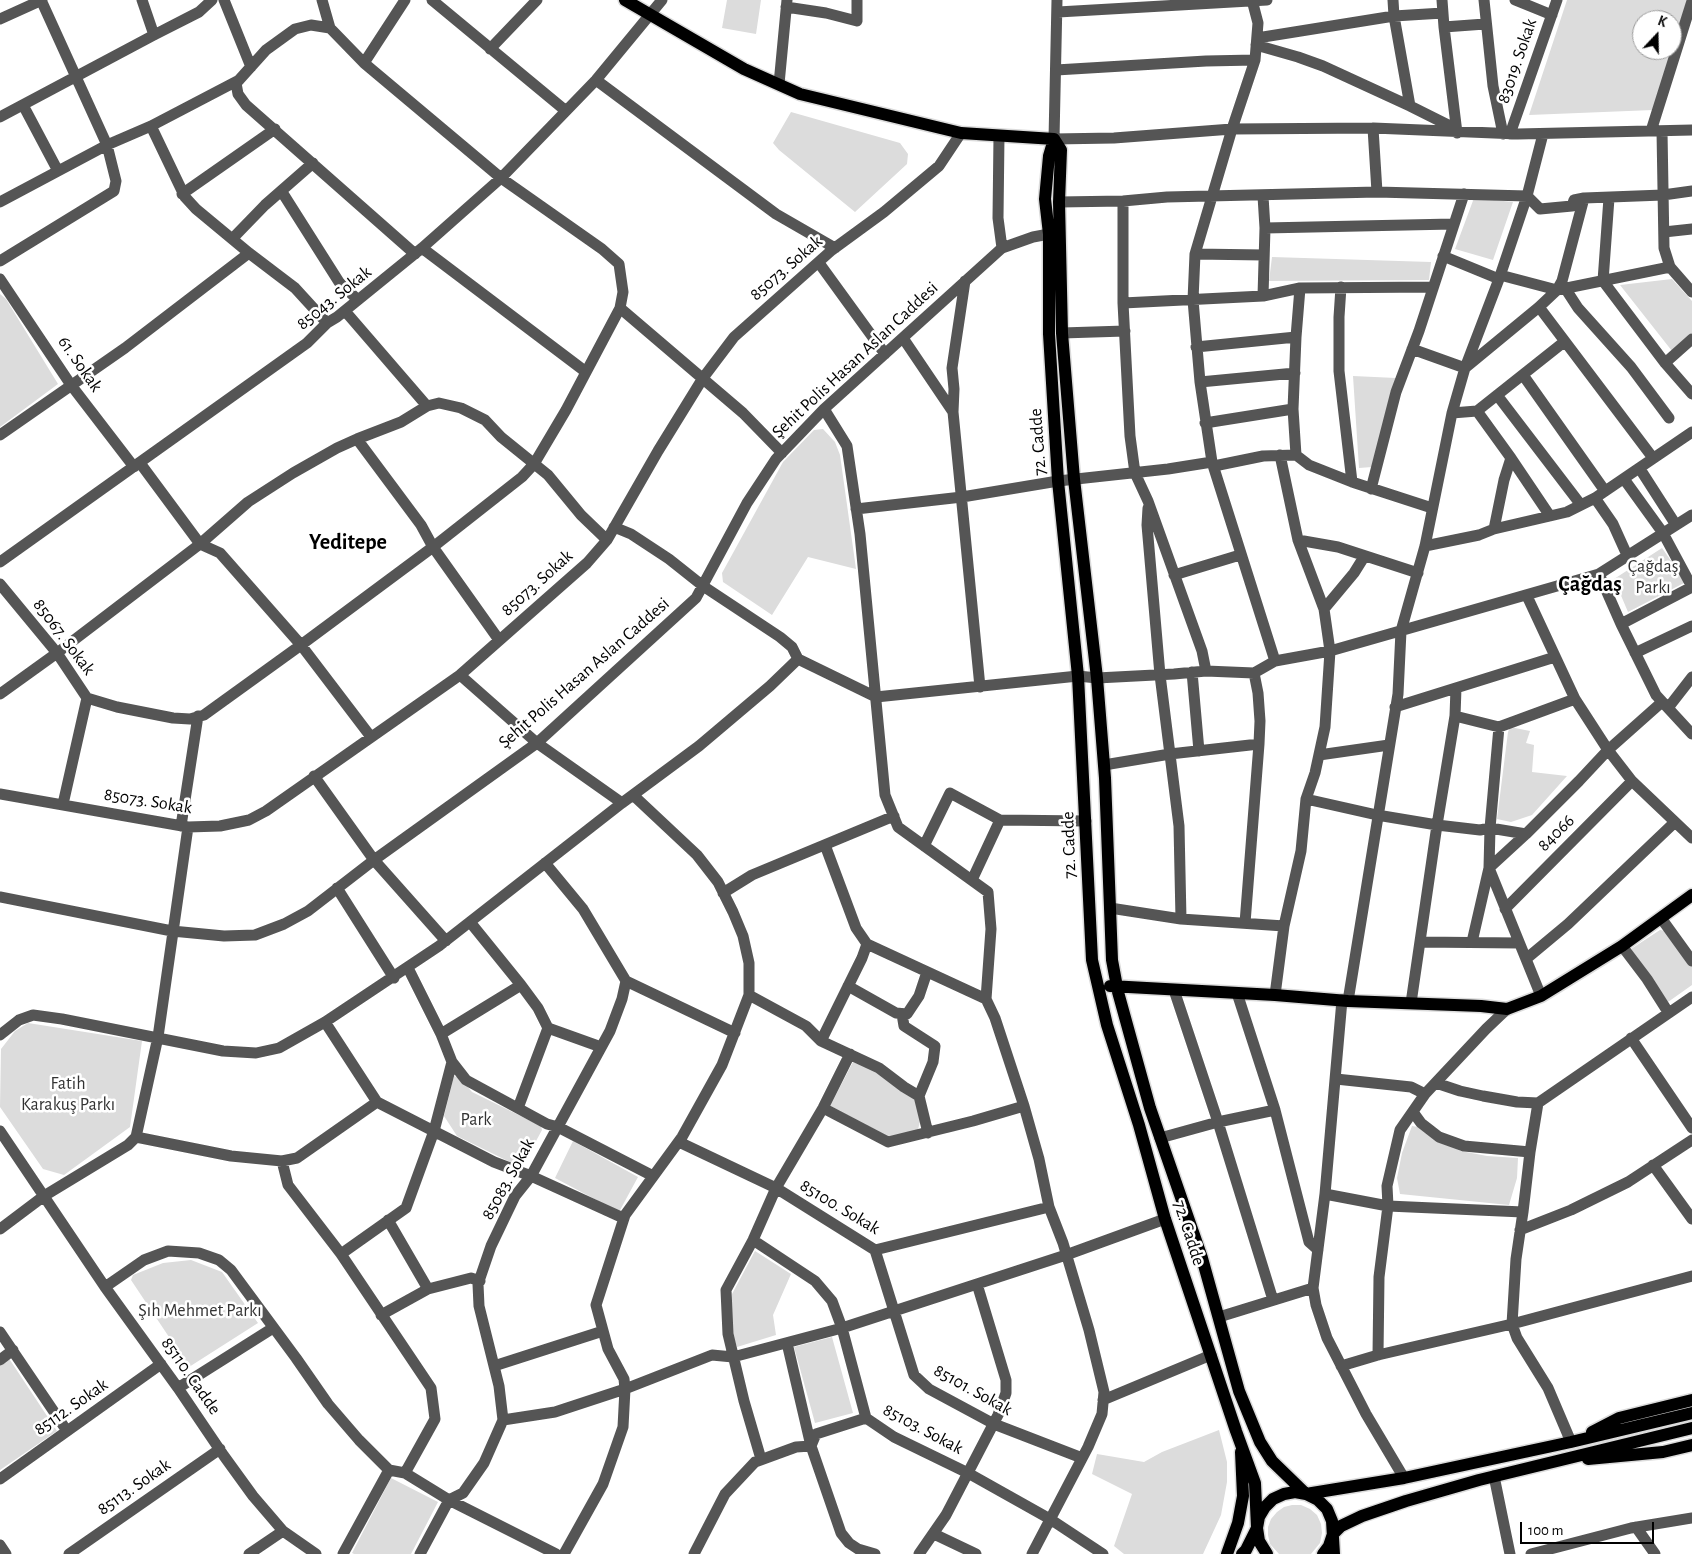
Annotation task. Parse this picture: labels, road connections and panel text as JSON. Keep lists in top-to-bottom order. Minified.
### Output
{"streets":{"main road":["72. Cadde"],"street":["83019. Sokak","85073. Sokak","85043. Sokak","Şehit Polis Hasan Aslan Caddesi","61. Sokak","85067. Sokak","84066","85083. Sokak","85100. Sokak","85110. Cadde","85101. Sokak","85112. Sokak","85103. Sokak","85113. Sokak"]},"crossings":[["85073. Sokak","85067. Sokak"],["85043. Sokak","61. Sokak"],["Şehit Polis Hasan Aslan Caddesi","72. Cadde"],["85100. Sokak","85101. Sokak"],["85110. Cadde","85112. Sokak"],["85110. Cadde","85113. Sokak"]],"districts":["Yeditepe","Çağdaş"],"parks":["Çağdaş Parkı","Fatih Karakuş Parkı","Park","Şıh Mehmet Parkı"],"scale_bar":"100 m","north":"top"}
